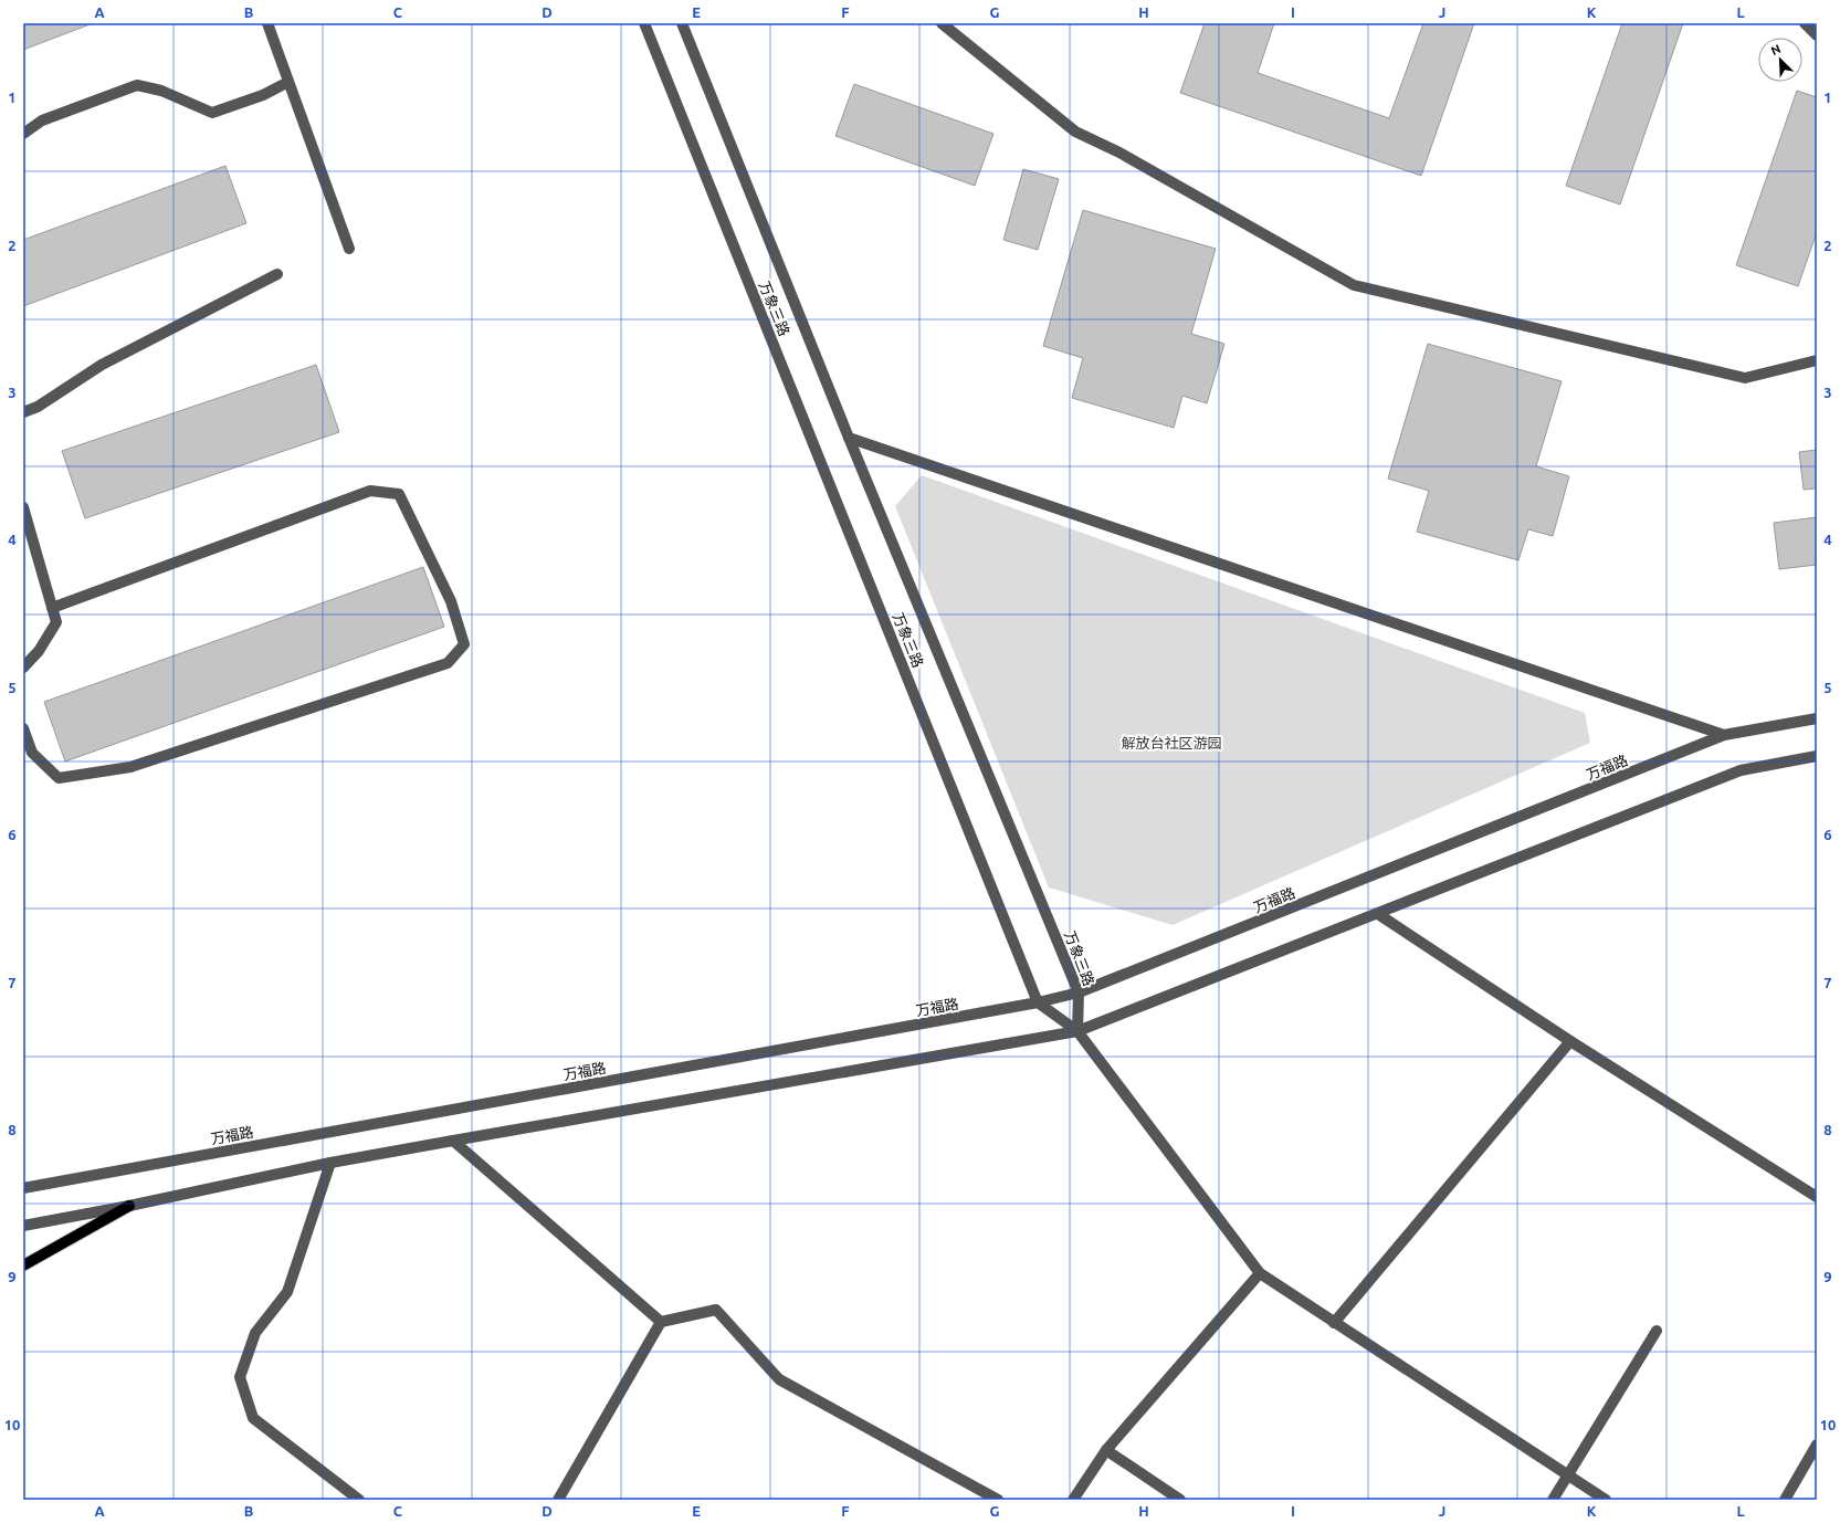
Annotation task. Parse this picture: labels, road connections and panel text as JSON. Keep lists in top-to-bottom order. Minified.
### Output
{"streets":{"street":["万象三路","万福路"]},"crossings":[["万象三路","万福路"]],"parks":["解放台社区游园"],"north":"top left","grid":{"columns":["A","B","C","D","E","F","G","H","I","J","K","L"],"rows":["1","2","3","4","5","6","7","8","9","10"]}}
